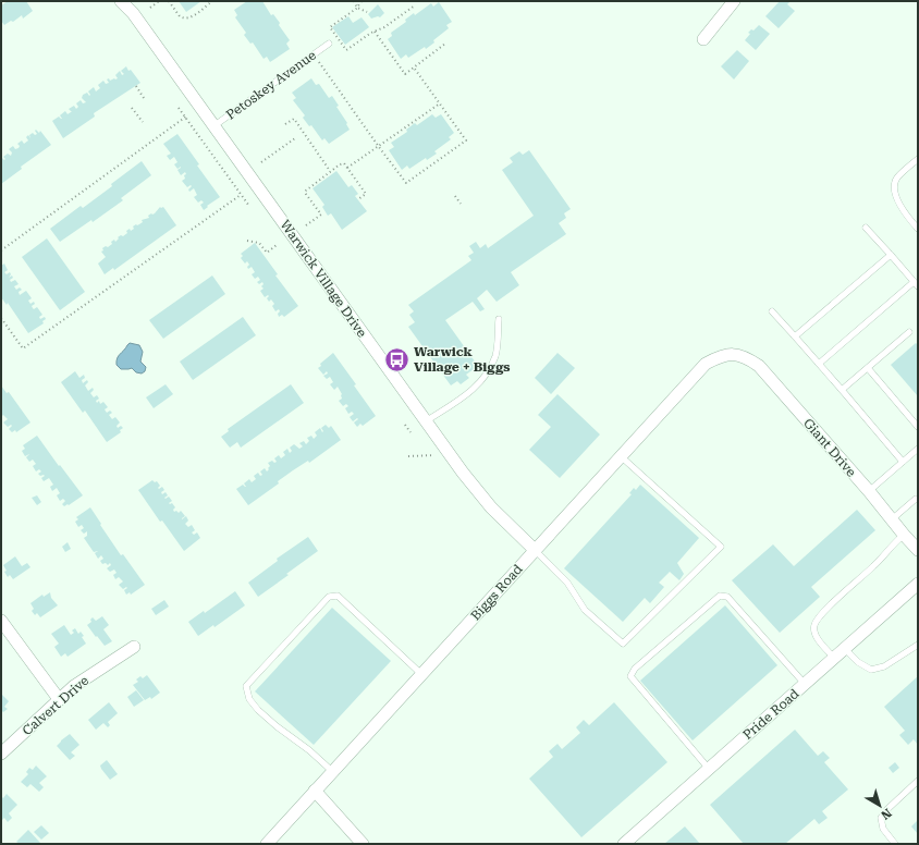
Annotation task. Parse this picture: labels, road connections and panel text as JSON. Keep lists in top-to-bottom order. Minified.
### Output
{"streets":{"street":["Warwick Village Drive","Giant Drive","Biggs Road","Calvert Drive","Pride Road"],"lane":["Petoskey Avenue"]},"crossings":[["Petoskey Avenue","Warwick Village Drive"],["Warwick Village Drive","Biggs Road"],["Giant Drive","Biggs Road"]],"places":{"bus stop":["Warwick Village + Biggs"]},"north":"bottom right"}
